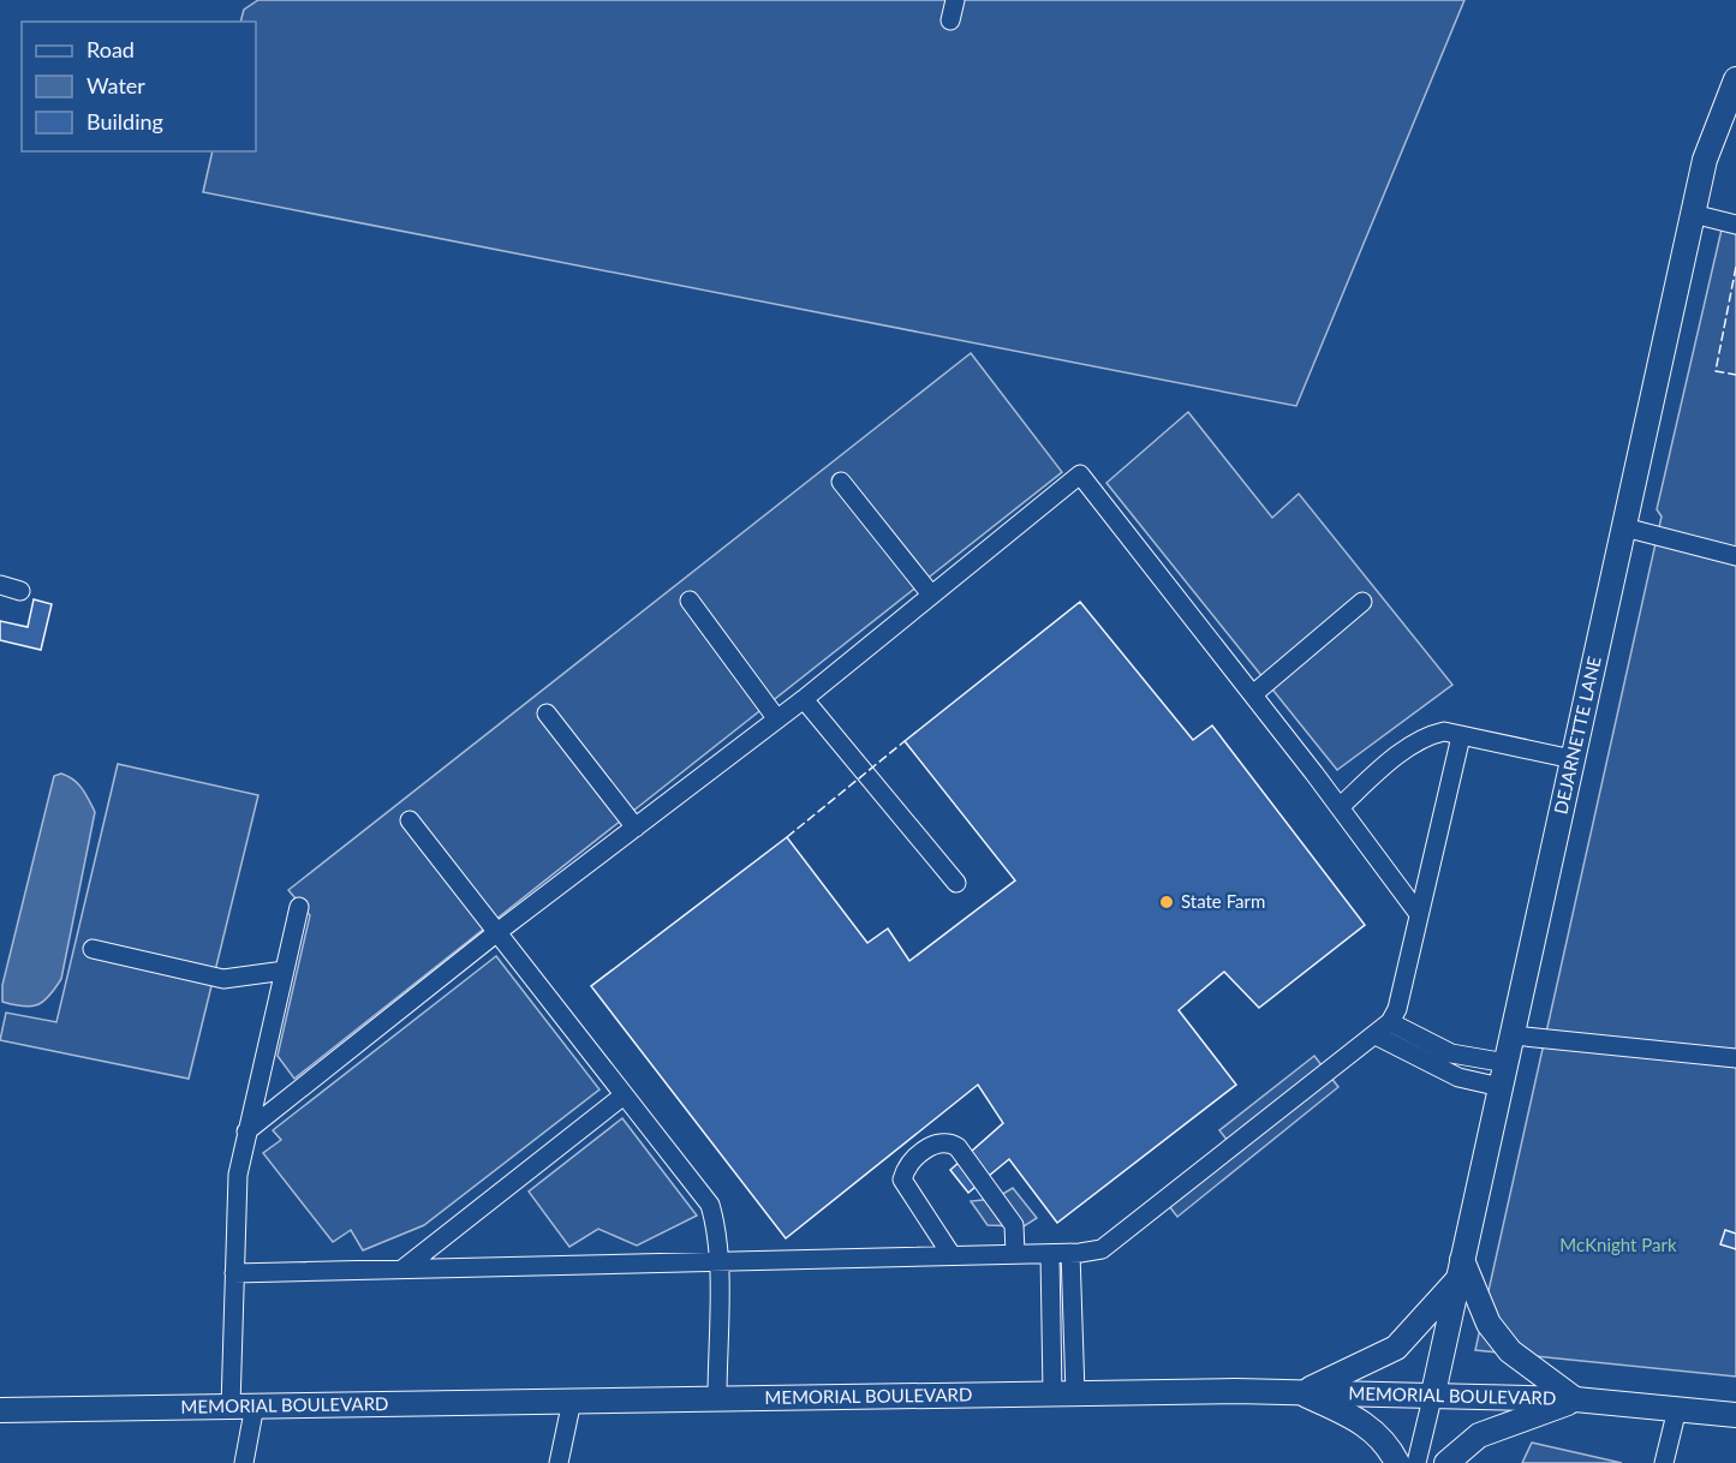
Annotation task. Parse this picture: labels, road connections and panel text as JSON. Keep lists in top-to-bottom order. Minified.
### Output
{"streets":{"main road":["DEJARNETTE LANE","MEMORIAL BOULEVARD"]},"crossings":[["DEJARNETTE LANE","MEMORIAL BOULEVARD"]],"parks":["McKnight Park"],"places":["State Farm"],"legend":["Road","Water","Building"]}
